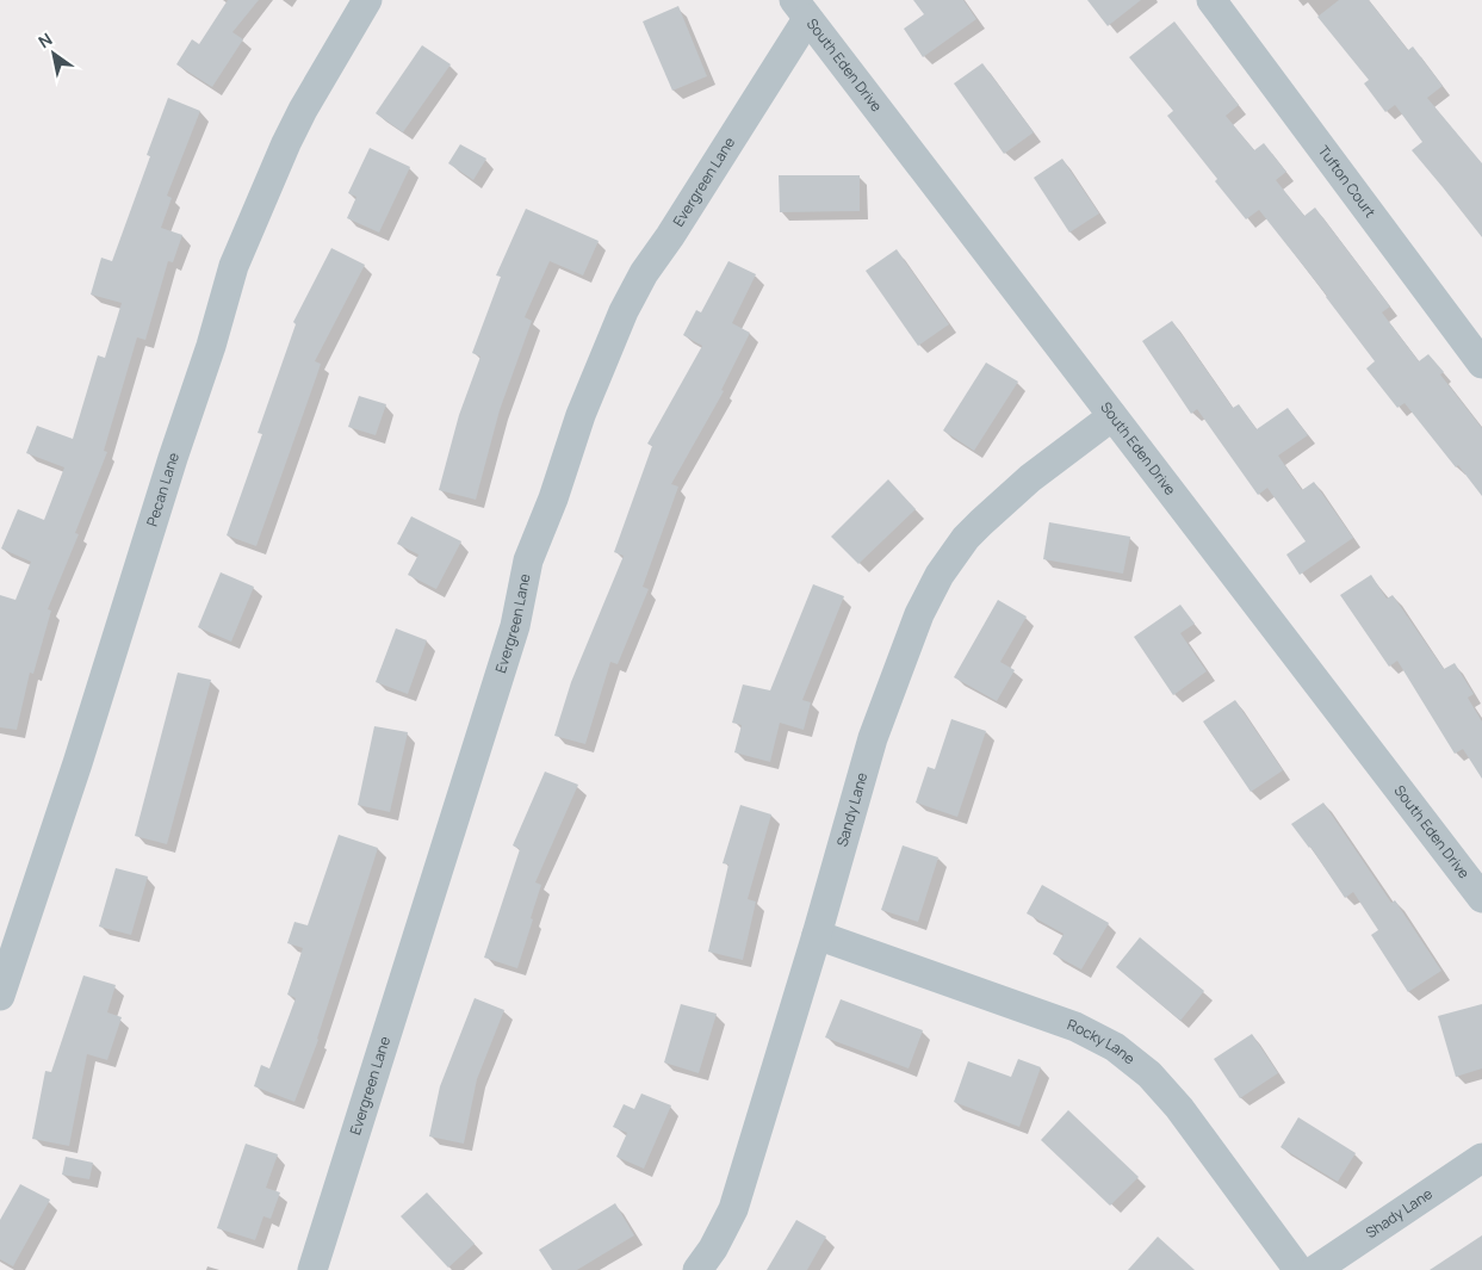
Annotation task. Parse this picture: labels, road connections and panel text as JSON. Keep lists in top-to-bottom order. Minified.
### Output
{"streets":{"street":["South Eden Drive","Evergreen Lane","Tufton Court","Pecan Lane","Sandy Lane","Rocky Lane","Shady Lane"]},"crossings":[["South Eden Drive","Evergreen Lane"],["South Eden Drive","Sandy Lane"],["Sandy Lane","Rocky Lane"]],"north":"top left"}
